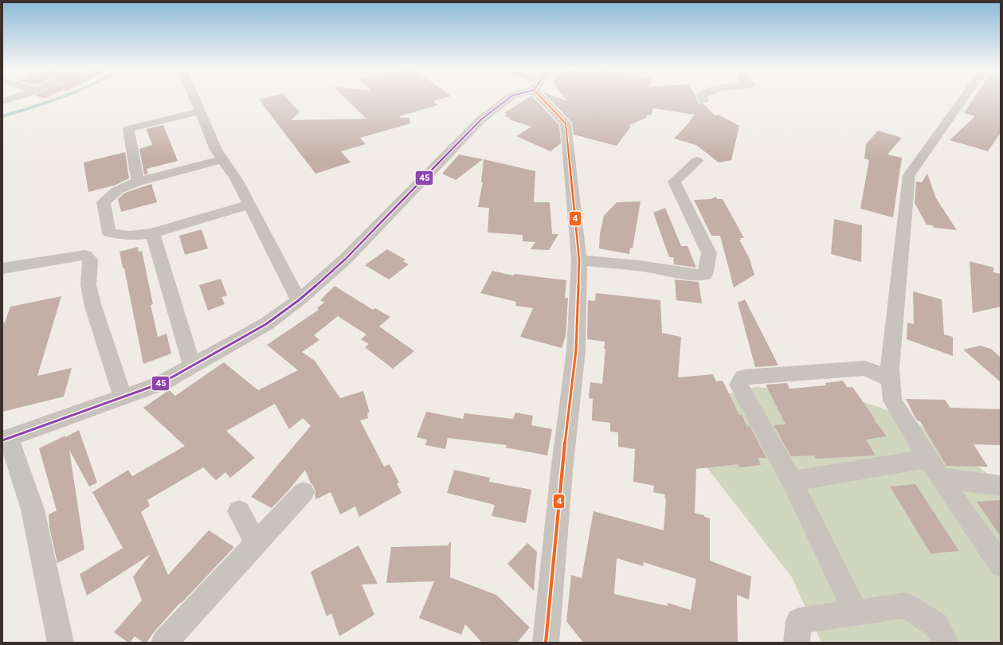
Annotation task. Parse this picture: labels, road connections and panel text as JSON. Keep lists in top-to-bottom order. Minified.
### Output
{"lines":["transit line 4","transit line 45"]}
